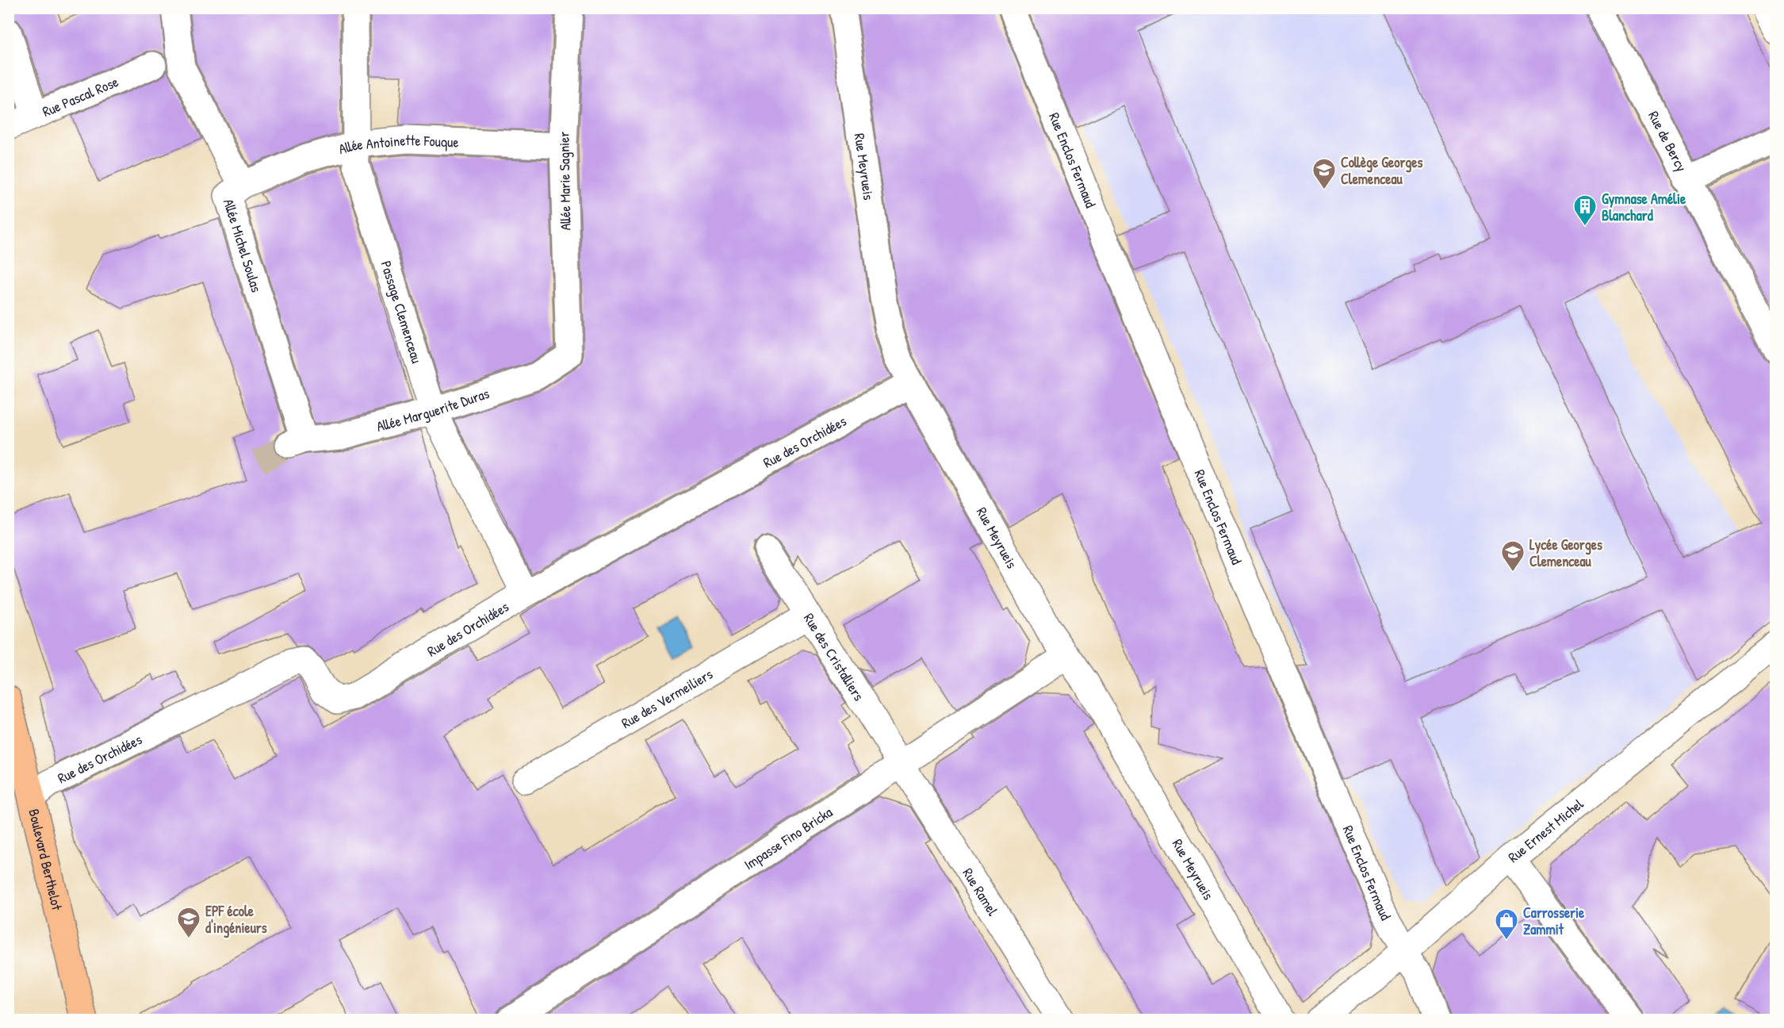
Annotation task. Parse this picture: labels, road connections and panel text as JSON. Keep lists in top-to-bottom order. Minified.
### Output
{"streets":{"main road":["Boulevard Berthelot"],"street":["Rue Pascal Rose","Rue de Bercy","Allée Antoinette Fouque","Rue Enclos Fermaud","Rue Meyrueis","Allée Marie Sagnier","Allée Michel Soulas","Passage Clemenceau","Allée Marguerite Duras","Rue des Orchidées","Rue des Cristalliers","Rue des Vermeiliers","Rue Ernest Michel","Impasse Fino Bricka","Rue Ramel"]},"crossings":[["Allée Antoinette Fouque","Allée Marie Sagnier"],["Allée Antoinette Fouque","Allée Michel Soulas"],["Allée Antoinette Fouque","Passage Clemenceau"],["Rue Enclos Fermaud","Rue Ernest Michel"],["Rue Meyrueis","Rue des Orchidées"],["Rue Meyrueis","Impasse Fino Bricka"],["Allée Marie Sagnier","Allée Marguerite Duras"],["Allée Michel Soulas","Allée Marguerite Duras"],["Passage Clemenceau","Allée Marguerite Duras"],["Passage Clemenceau","Rue des Orchidées"],["Rue des Orchidées","Boulevard Berthelot"],["Rue des Cristalliers","Rue des Vermeiliers"],["Rue des Cristalliers","Impasse Fino Bricka"],["Rue des Cristalliers","Rue Ramel"],["Impasse Fino Bricka","Rue Ramel"]],"places":{"school or university":["Collège Georges Clemenceau","Lycée Georges Clemenceau","EPF école d'ingénieurs"],"building":["Gymnase Amélie Blanchard"],"shop":["Carrosserie Zammit"]}}
